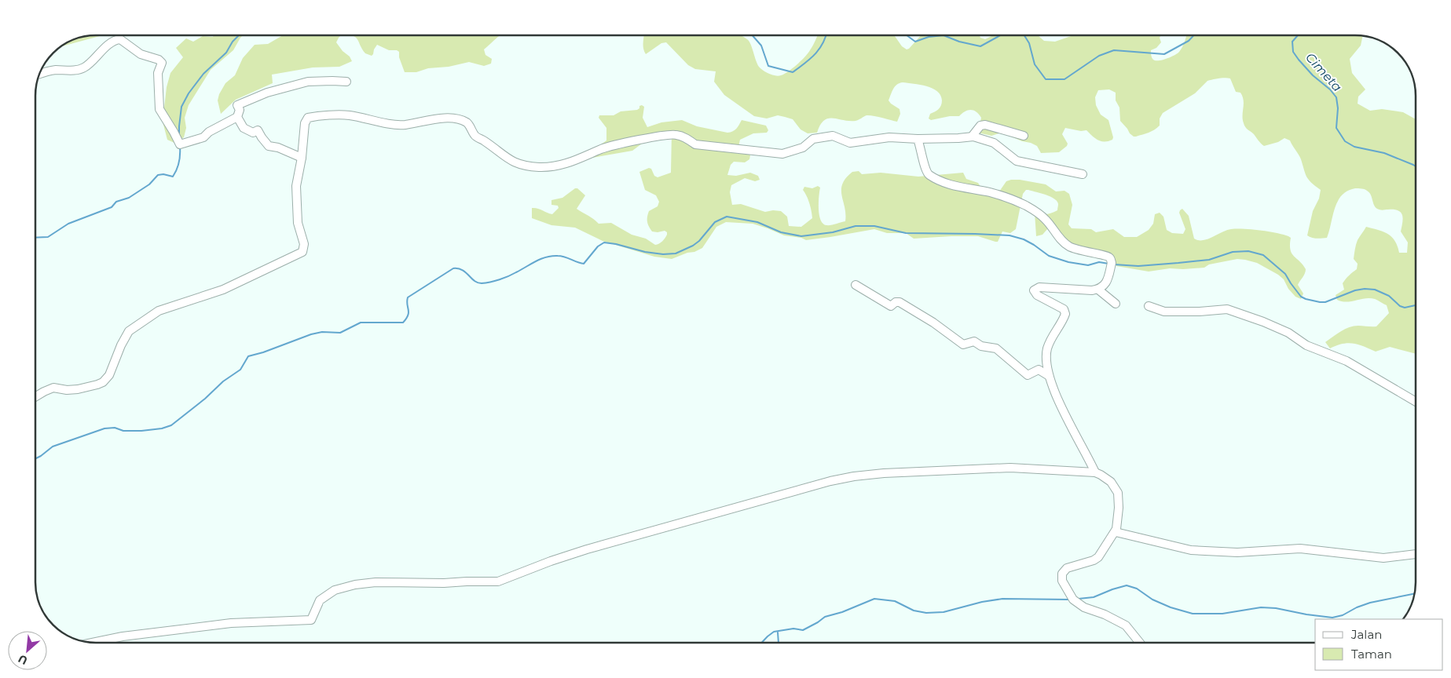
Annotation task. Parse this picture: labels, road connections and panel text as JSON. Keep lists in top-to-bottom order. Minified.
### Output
{"water":["Cimeta"],"legend":["Jalan","Taman"],"north":"bottom left"}
